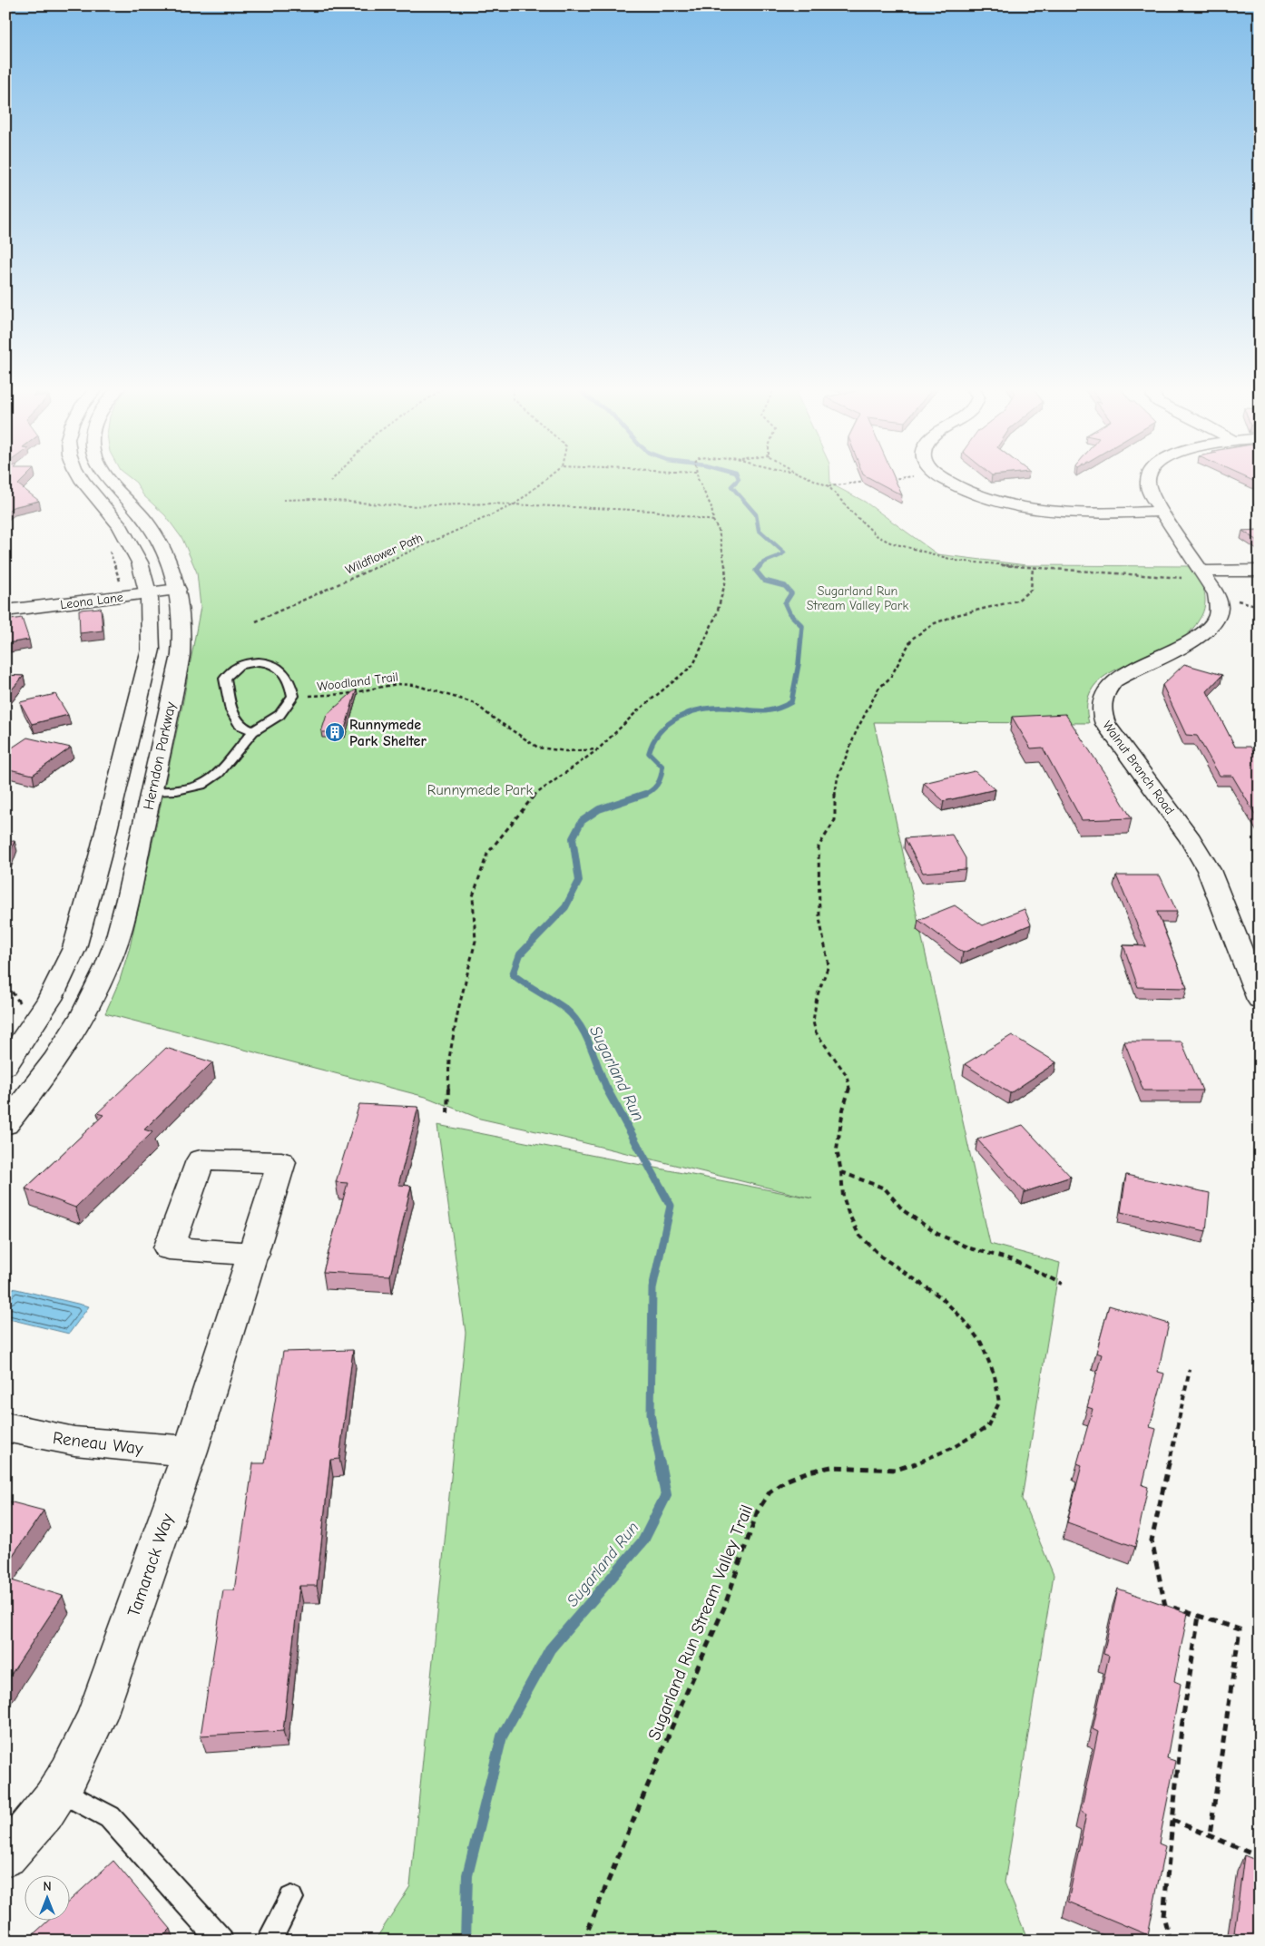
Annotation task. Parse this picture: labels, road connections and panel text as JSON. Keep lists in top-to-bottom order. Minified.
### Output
{"streets":{"main road":["Leona Lane","Herndon Parkway","Walnut Branch Road","Reneau Way","Tamarack Way"],"path":["Wildflower Path","Woodland Trail","Sugarland Run Stream Valley Trail"]},"crossings":[["Leona Lane","Herndon Parkway"],["Reneau Way","Tamarack Way"]],"water":["Sugarland Run"],"parks":["Sugarland Run Stream Valley Park","Runnymede Park"],"places":{"building":["Runnymede Park Shelter"]},"north":"top"}
